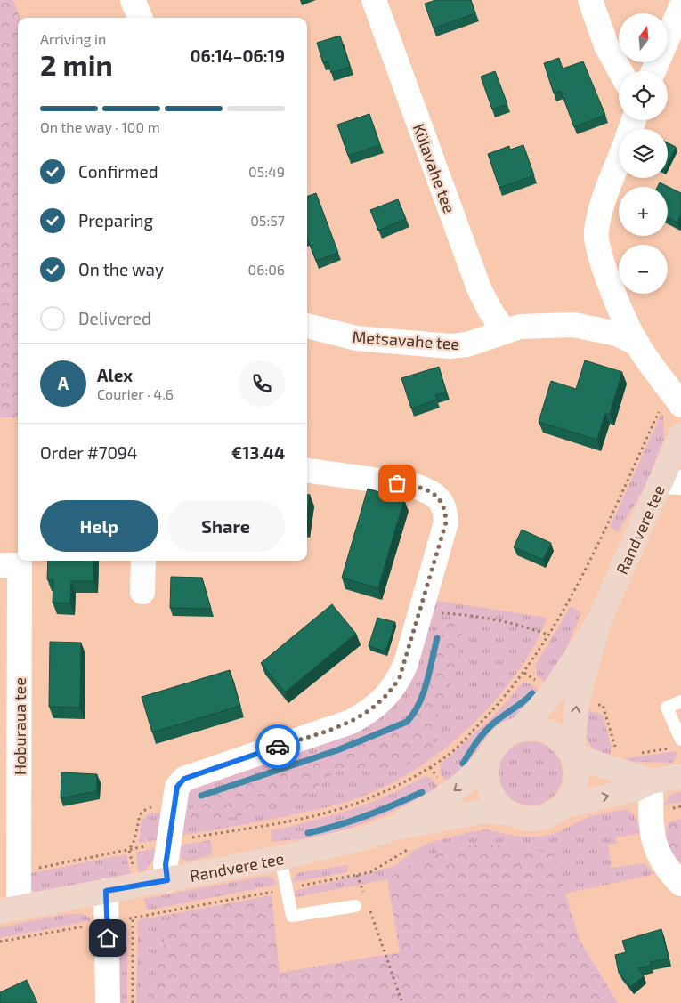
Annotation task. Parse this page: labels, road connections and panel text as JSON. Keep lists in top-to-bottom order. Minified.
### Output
{"streets":{"street":["Külavahe tee","Metsavahe tee","Randvere tee","Hoburaua tee"]},"crossings":[["Külavahe tee","Metsavahe tee"],["Randvere tee","Hoburaua tee"]],"north":"top","page":{"map_buttons":["+","−"],"heading":["2 min","Arriving in","06:14–06:19"],"panel":["Alex","Courier · 4.6","Order #7094","€13.44"],"bar":"On the way · 100 m","list":[["Confirmed","05:49"],["Preparing","05:57"],["On the way","06:06"],"Delivered"],"round":"A","buttons":["Help","Share"]}}
